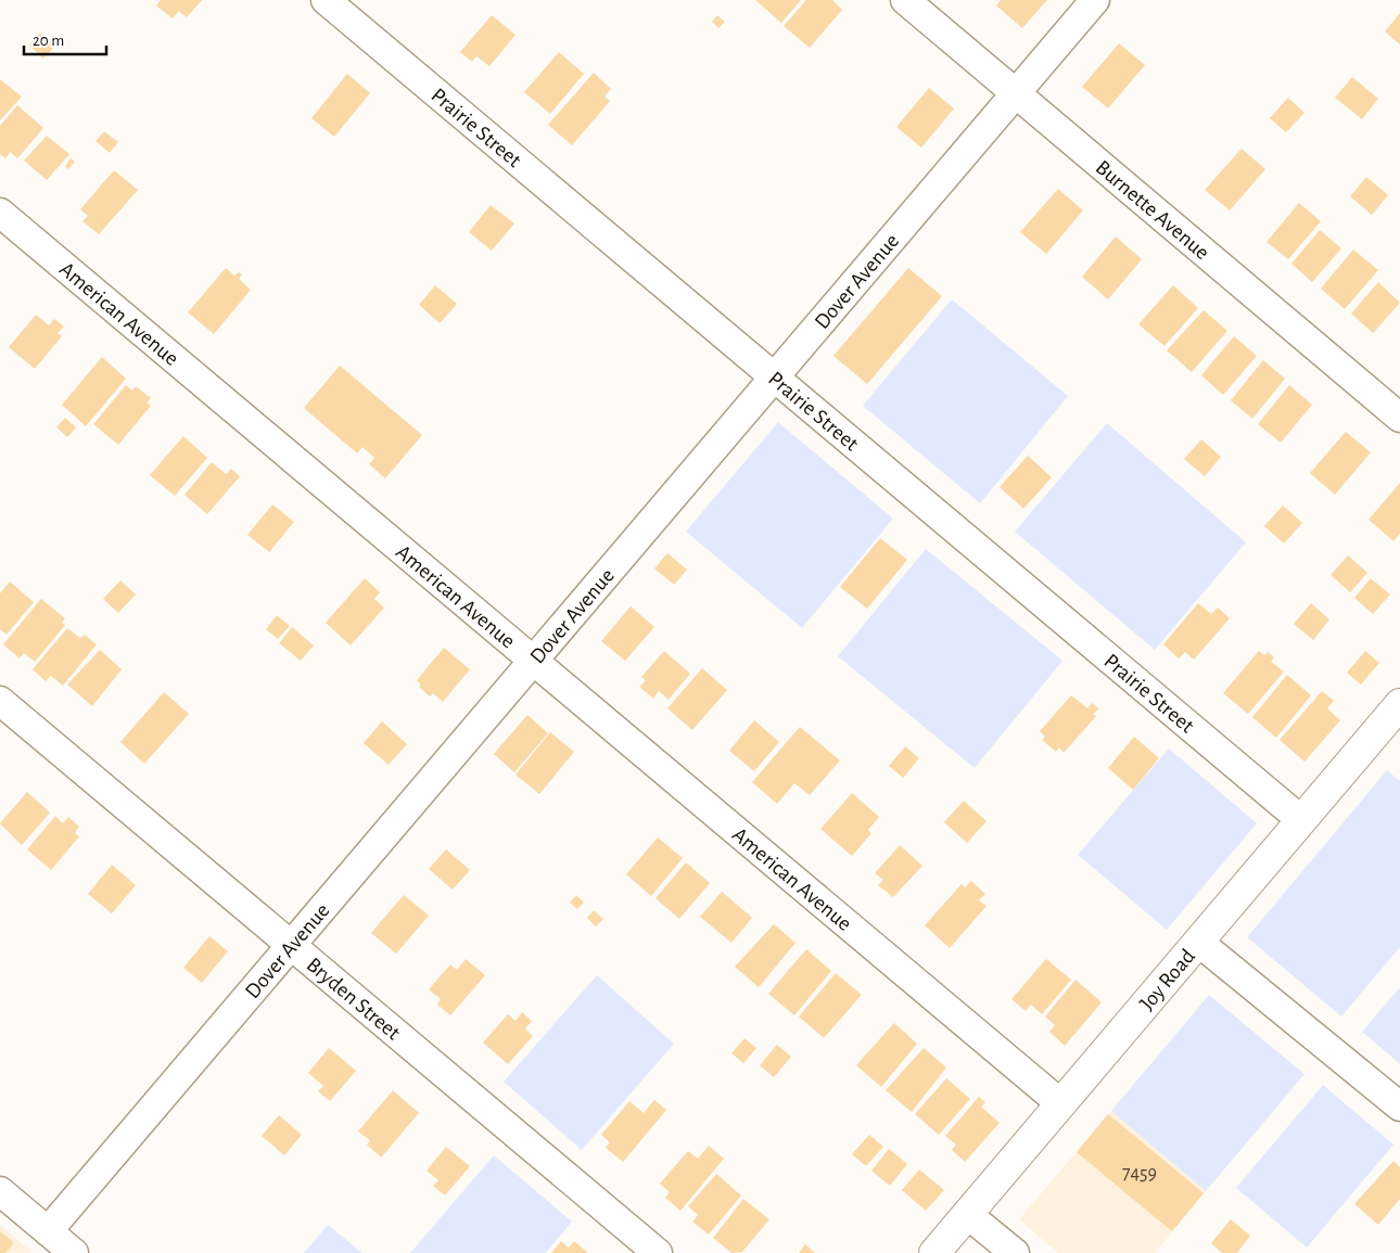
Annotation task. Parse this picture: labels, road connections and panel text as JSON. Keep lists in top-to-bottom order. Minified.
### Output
{"streets":{"street":["Prairie Street","Burnette Avenue","Dover Avenue","American Avenue","Joy Road","Bryden Street"]},"crossings":[["Prairie Street","Dover Avenue"],["Prairie Street","Joy Road"],["Burnette Avenue","Dover Avenue"],["Dover Avenue","American Avenue"],["Dover Avenue","Bryden Street"],["American Avenue","Joy Road"]],"house_numbers":["7459"],"scale_bar":"20 m"}
